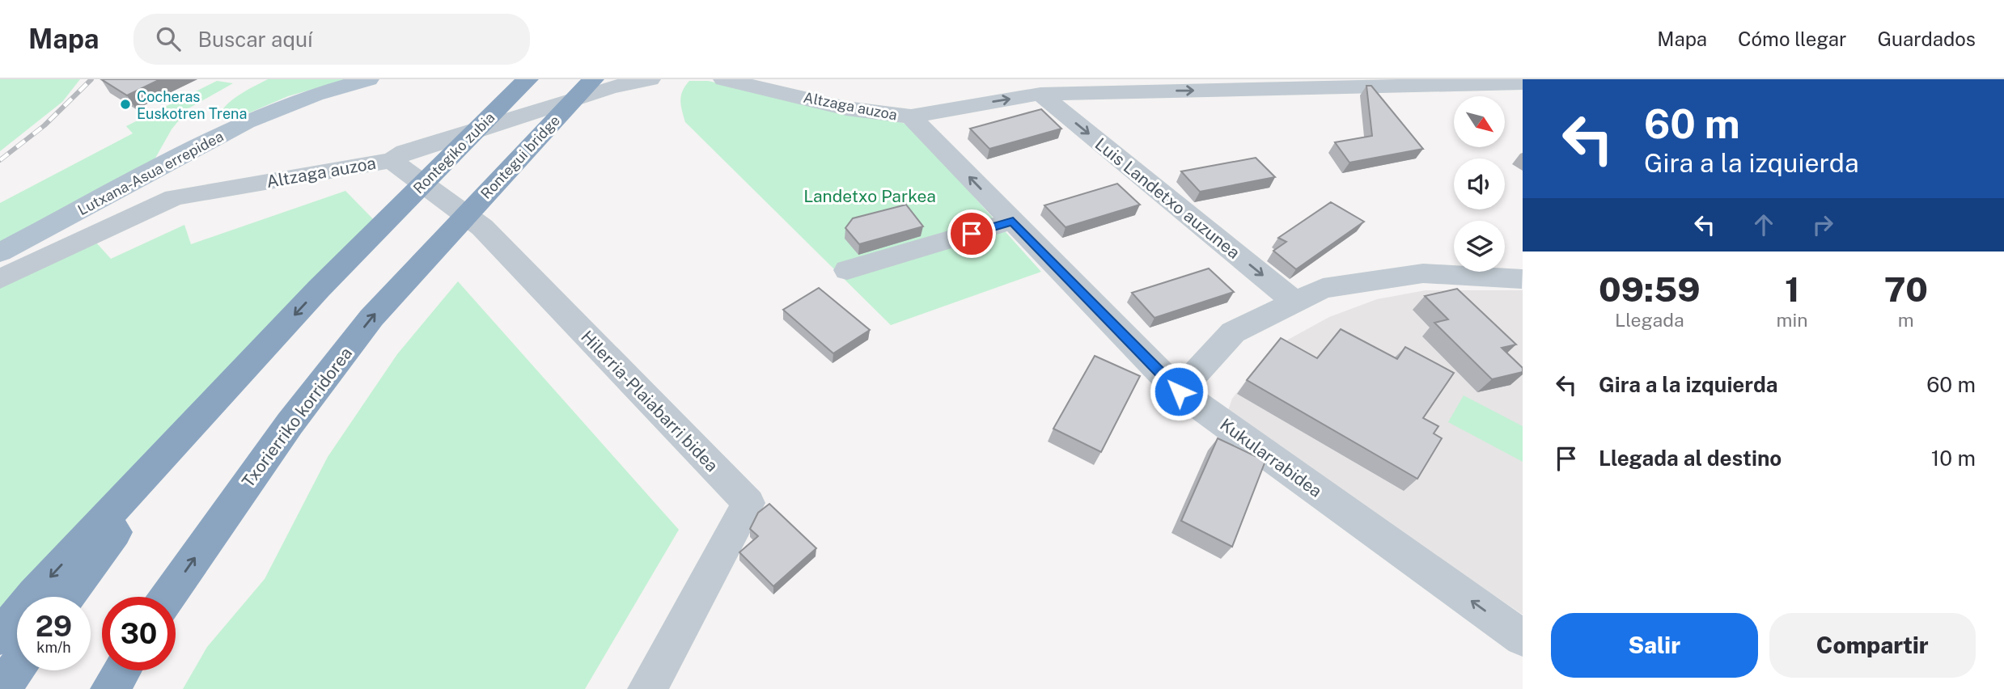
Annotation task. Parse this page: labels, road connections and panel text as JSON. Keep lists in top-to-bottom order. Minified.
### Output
{"streets":{"highway":["Rontegiko zubia","Rontegui bridge","Txorierriko korridorea"],"main road":["Lutxana-Asua errepidea"],"street":["Altzaga auzoa","Luis Landetxo auzunea","Hilerria-Plaiabarri bidea","Kukularrabidea"]},"crossings":[["Altzaga auzoa","Hilerria-Plaiabarri bidea"],["Altzaga auzoa","Kukularrabidea"],["Rontegui bridge","Txorierriko korridorea"]],"one_way":["Rontegiko zubia","Luis Landetxo auzunea","Kukularrabidea"],"parks":["Landetxo Parkea"],"places":["Cocheras Euskotren Trena"],"north":"bottom right","page":{"header":"Mapa","search":"Buscar aquí","nav":["Mapa","Cómo llegar","Guardados"],"turn":["60 m","Gira a la izquierda"],"eta":["09:59","Llegada","1","min","70","m"],"list":[{"name":"Gira a la izquierda","value":"60 m"},{"name":"Llegada al destino","value":"10 m"}],"speed":"29 km/h","limit":"30","buttons":["Salir","Compartir"]}}
